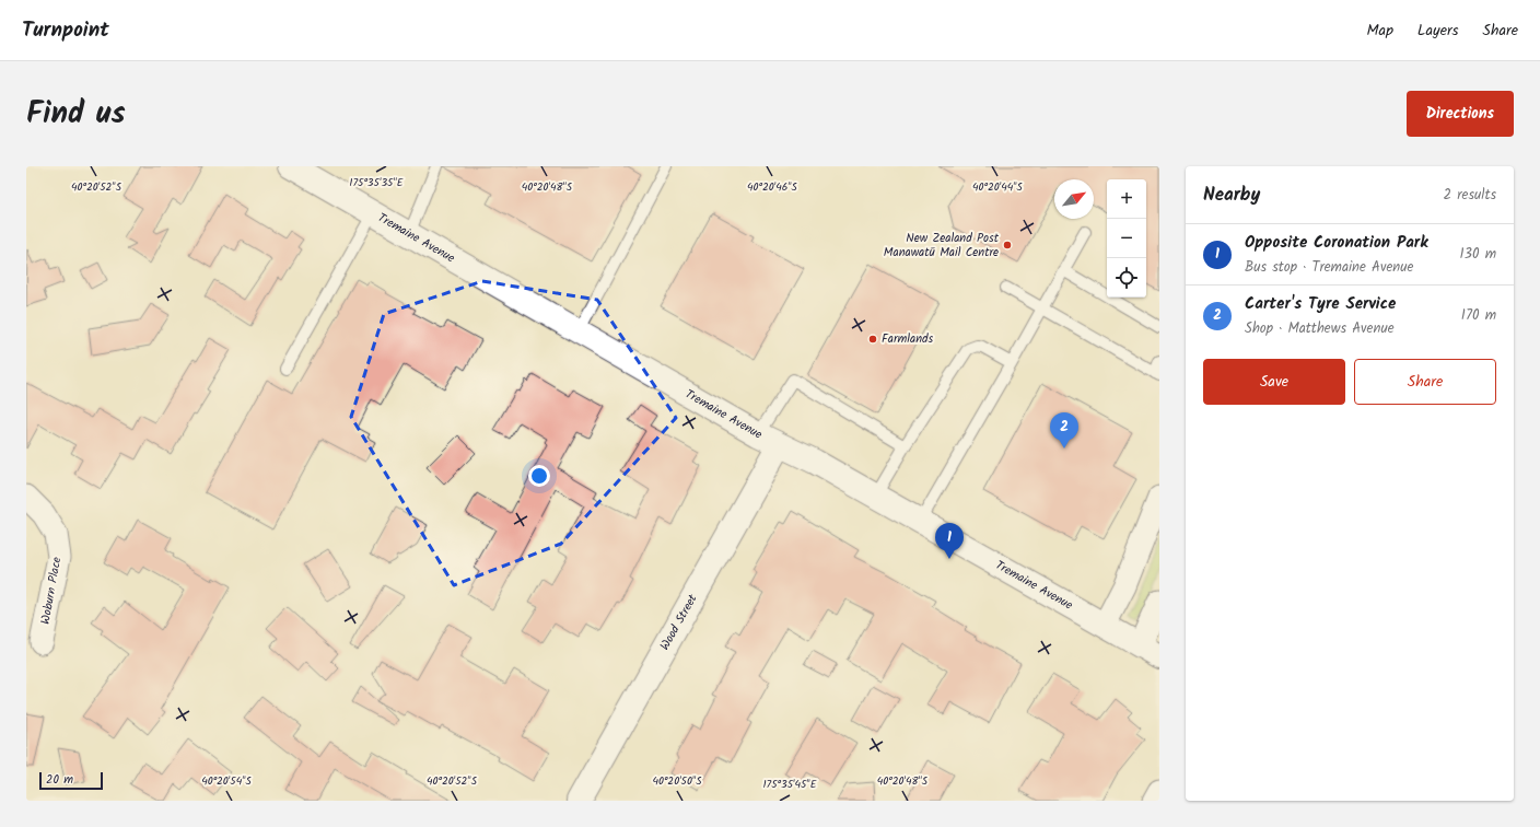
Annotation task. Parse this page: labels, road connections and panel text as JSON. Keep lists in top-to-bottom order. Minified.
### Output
{"streets":{"main road":["Tremaine Avenue","Wood Street"],"street":["Woburn Place"]},"crossings":[["Tremaine Avenue","Wood Street"]],"places":["New Zealand Post Manawatū Mail Centre","Farmlands"],"scale_bar":"20 m","north":"top right","page":{"header":"Turnpoint","nav":["Map","Layers","Share"],"title":"Find us","buttons":["Directions",["Save","Share"]],"heading":["Nearby","2 results"],"map_buttons":["+","−"],"list":[{"mark":"1","name":"Opposite Coronation Park","note":"Bus stop · Tremaine Avenue","value":"130 m"},{"mark":"2","name":"Carter's Tyre Service","note":"Shop · Matthews Avenue","value":"170 m"}],"pins":["2","1"],"scale":"20 m"},"coordinates":["175°35'35\"E","40°20'52\"S","40°20'48\"S","40°20'46\"S","40°20'44\"S","40°20'54\"S","40°20'50\"S","175°35'45\"E"]}
